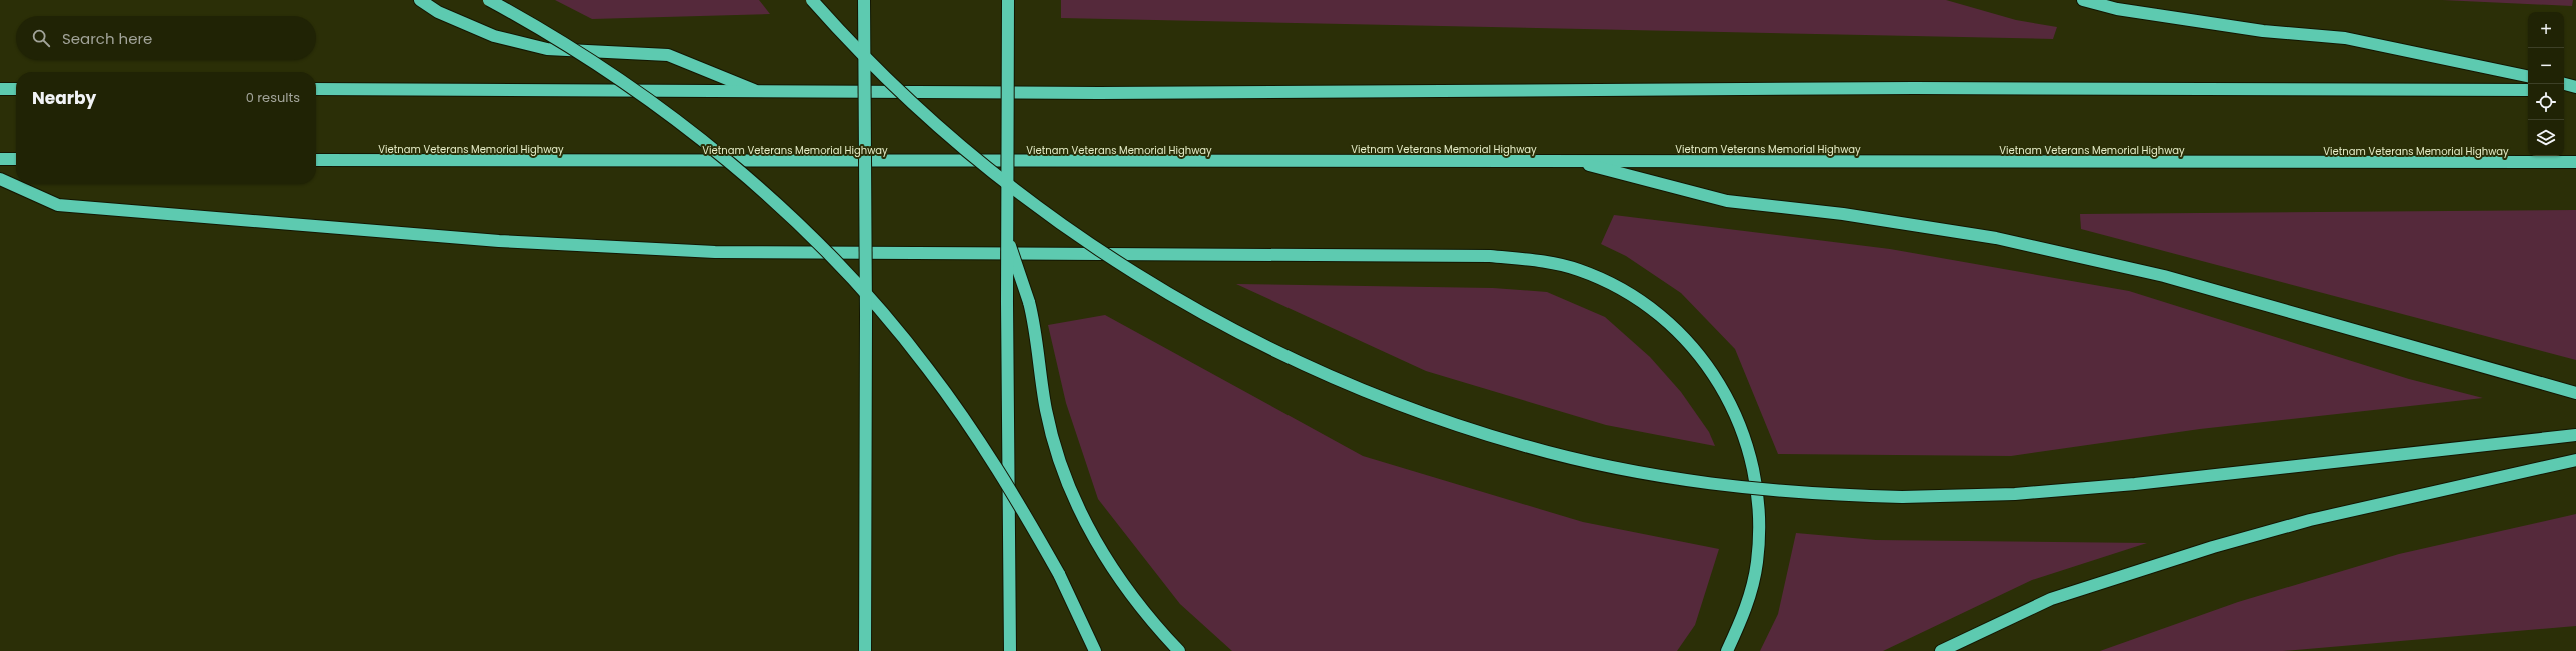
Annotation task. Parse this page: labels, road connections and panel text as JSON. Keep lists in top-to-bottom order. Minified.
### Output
{"streets":{"highway":["Vietnam Veterans Memorial Highway"]},"page":{"map_buttons":["+","−"],"search":"Search here","heading":["Nearby","0 results"]}}
